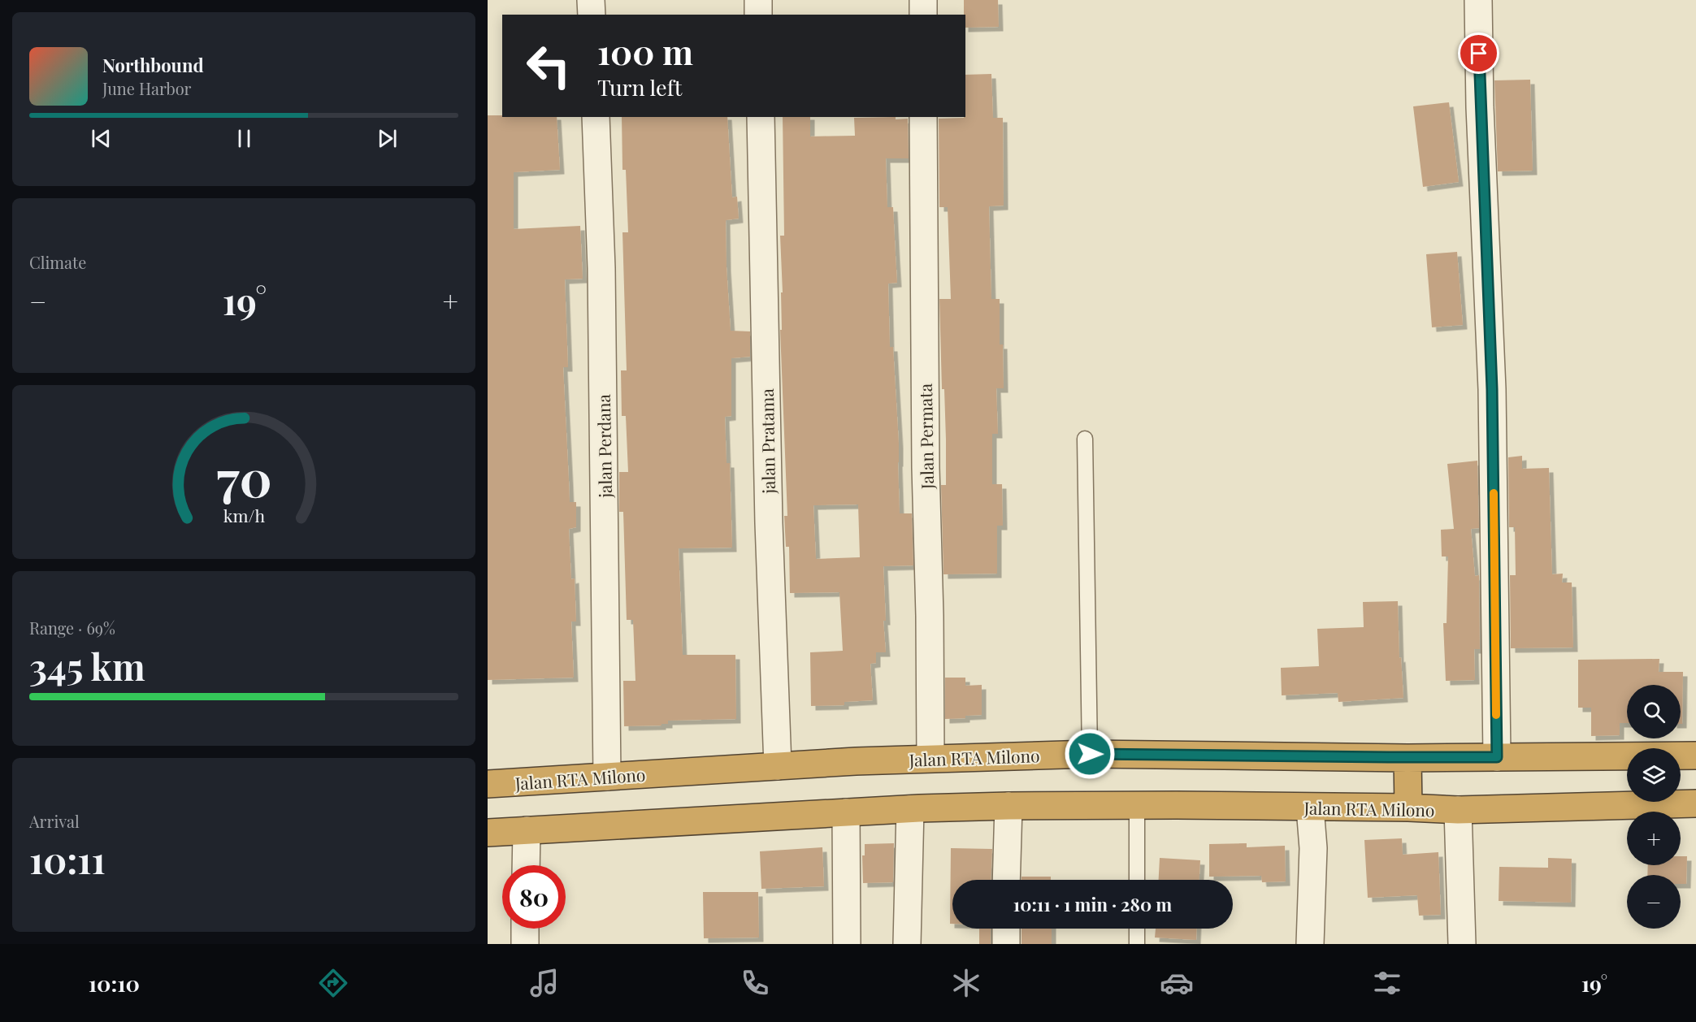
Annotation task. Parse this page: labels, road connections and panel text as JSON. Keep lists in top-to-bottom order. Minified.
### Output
{"streets":{"highway":["Jalan RTA Milono"],"street":["Jalan Permata","jalan Pratama","jalan Perdana"]},"crossings":[["Jalan Permata","Jalan RTA Milono"],["jalan Pratama","Jalan RTA Milono"],["jalan Perdana","Jalan RTA Milono"]],"page":{"turn":["100 m","Turn left"],"song":["Northbound","June Harbor"],"tile":["Climate",["Range · 69%","345 km"],["Arrival","10:11"]],"heat":["−","19°","+"],"map_buttons":["+","−"],"limit":"80","trip":"10:11 · 1 min · 280 m","tabs":["10:10","19°"],"gauge":["70","km/h"]}}
